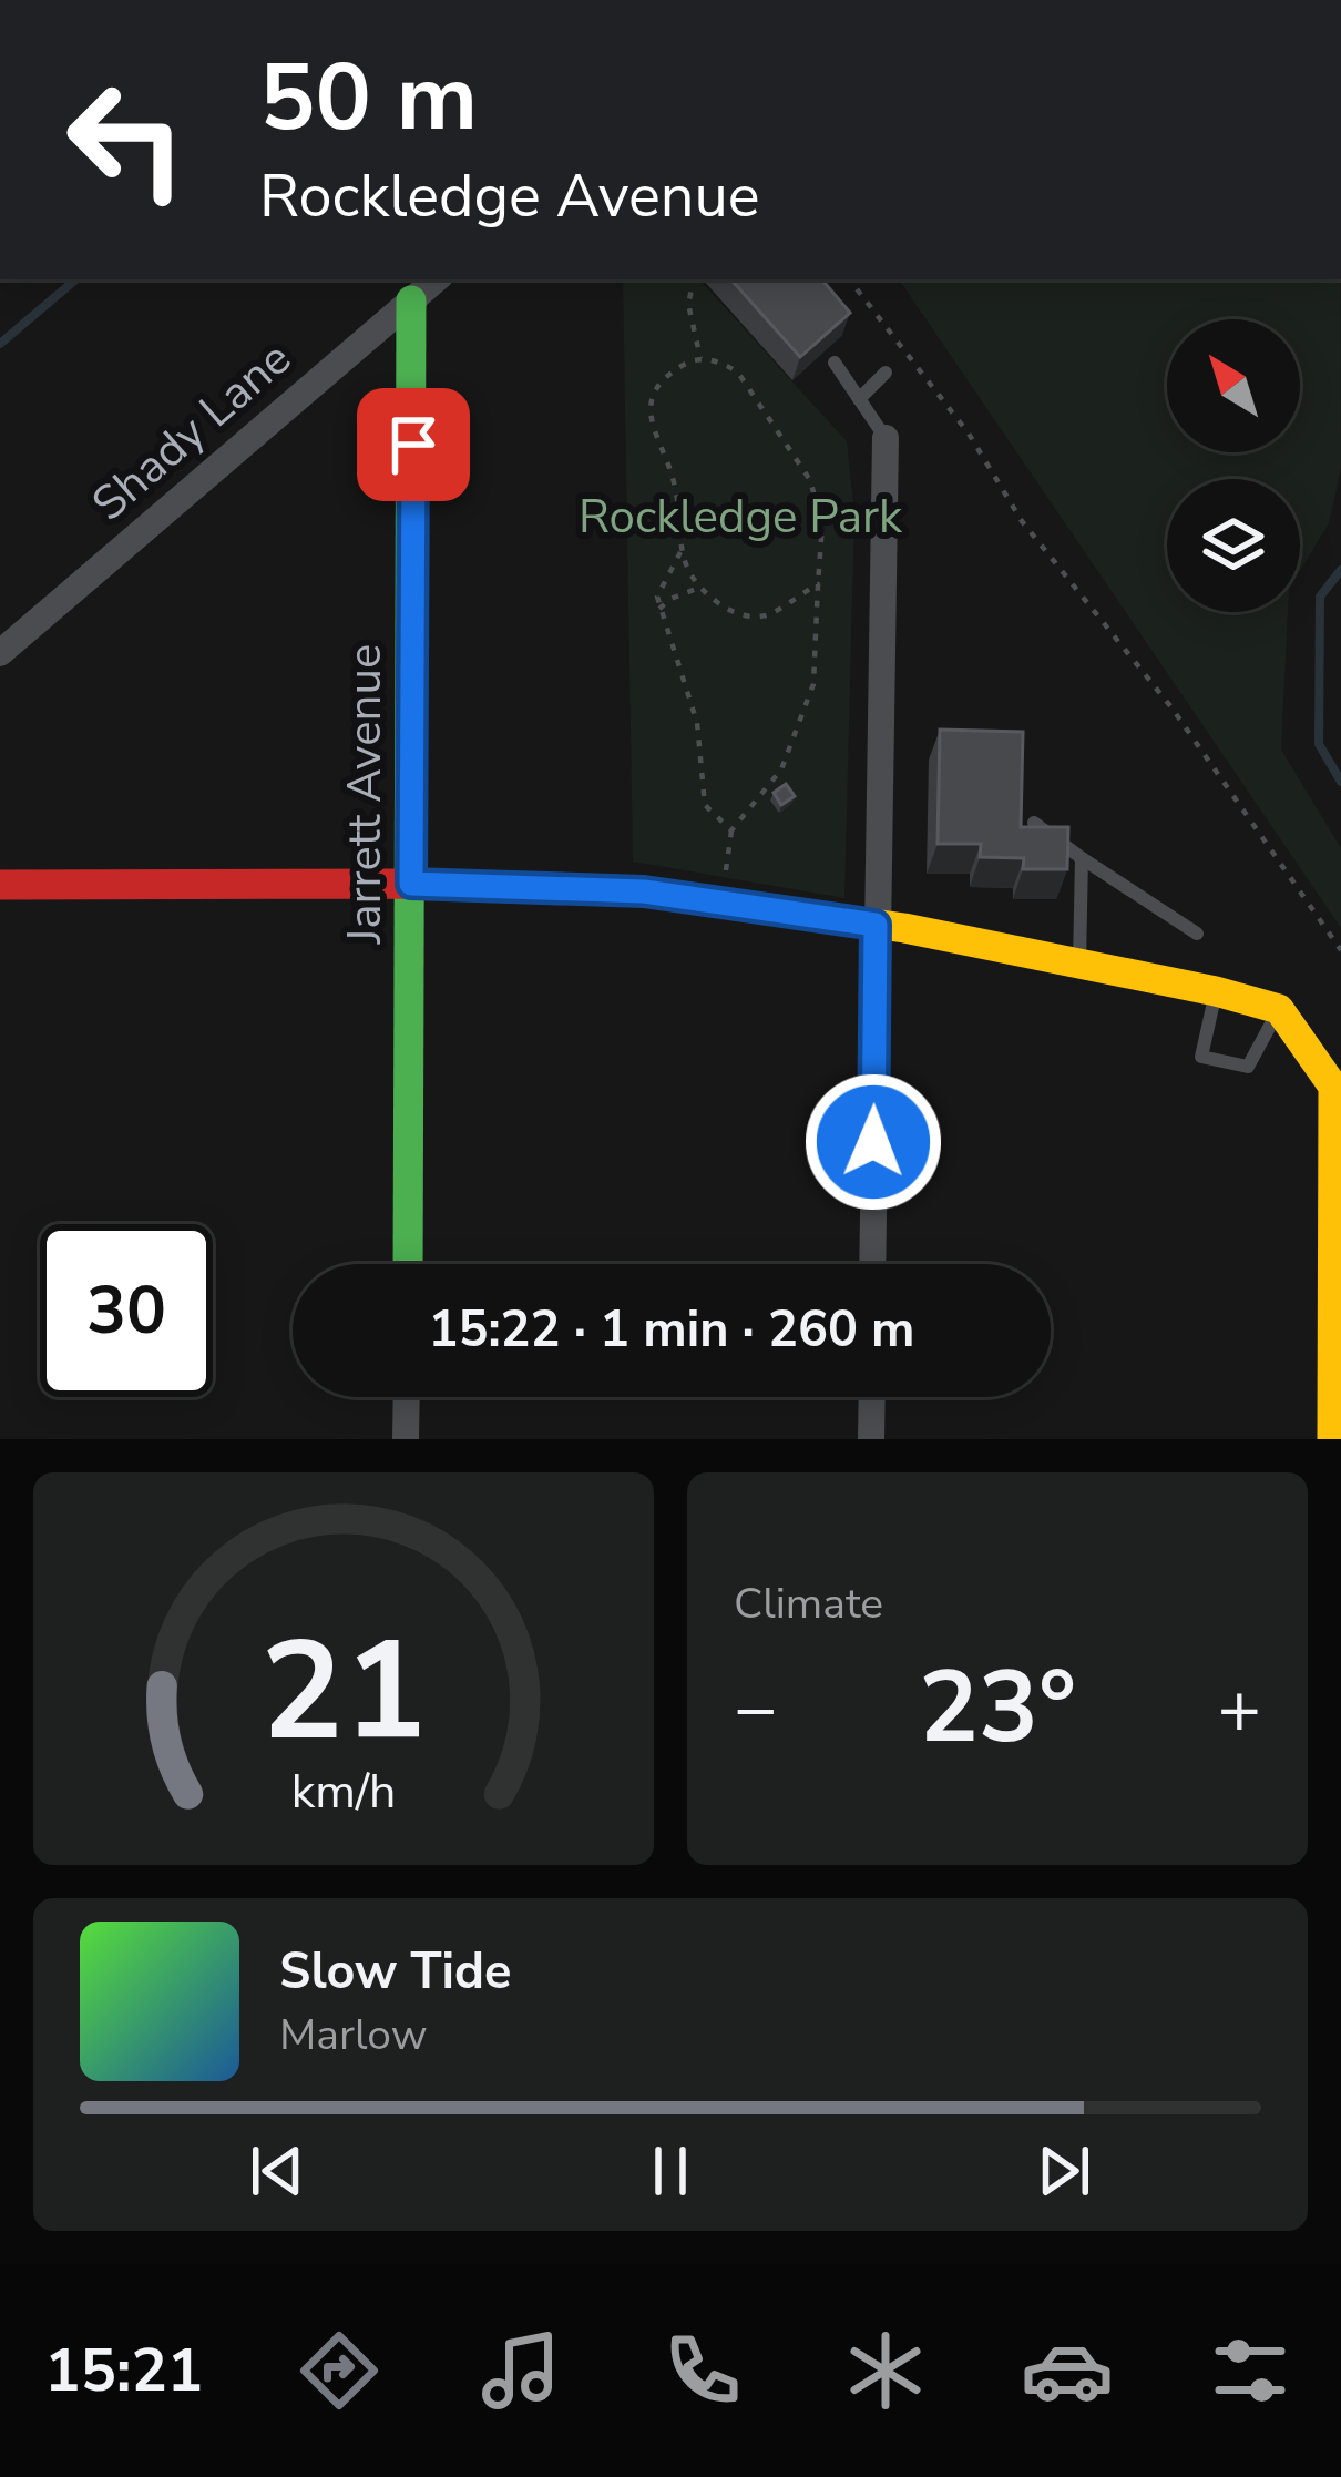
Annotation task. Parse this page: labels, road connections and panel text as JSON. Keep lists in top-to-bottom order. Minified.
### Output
{"streets":{"street":["Shady Lane","Jarrett Avenue"]},"crossings":[["Shady Lane","Jarrett Avenue"]],"parks":["Rockledge Park"],"north":"top left","page":{"turn":["50 m","Rockledge Avenue"],"limit":"30","trip":"15:22 · 1 min · 260 m","tile":"Climate","heat":["−","23°","+"],"song":["Slow Tide","Marlow"],"tabs":"15:21","gauge":["21","km/h"]}}
